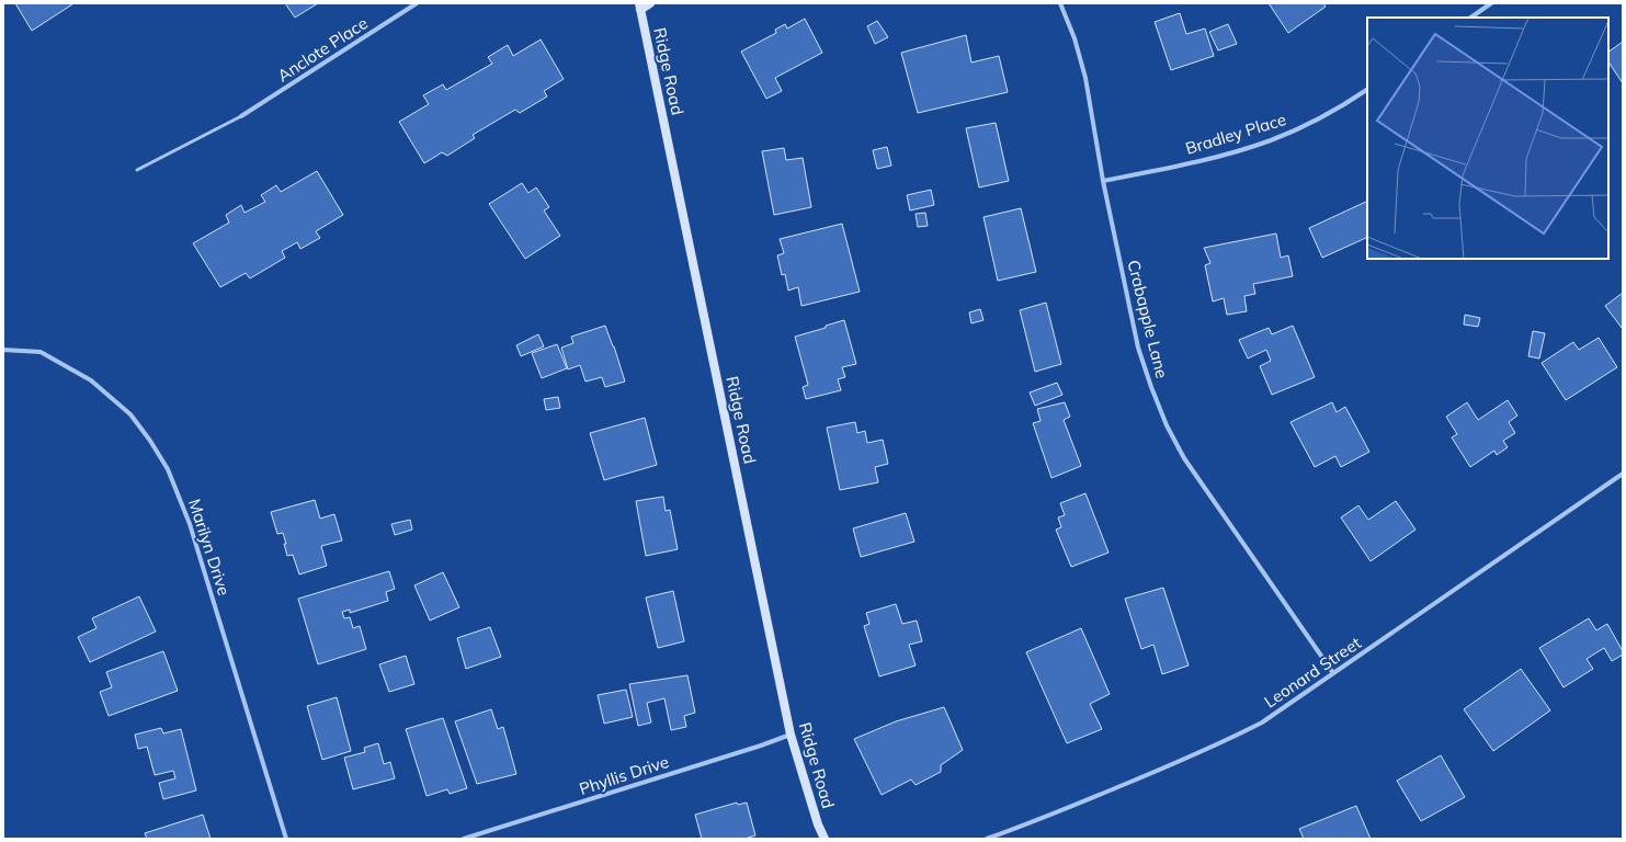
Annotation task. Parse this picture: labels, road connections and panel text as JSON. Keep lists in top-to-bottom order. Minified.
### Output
{"streets":{"street":["Anclote Place","Ridge Road","Bradley Place","Crabapple Lane","Marilyn Drive","Leonard Street","Phyllis Drive"]},"crossings":[["Ridge Road","Phyllis Drive"],["Bradley Place","Crabapple Lane"],["Crabapple Lane","Leonard Street"]]}
